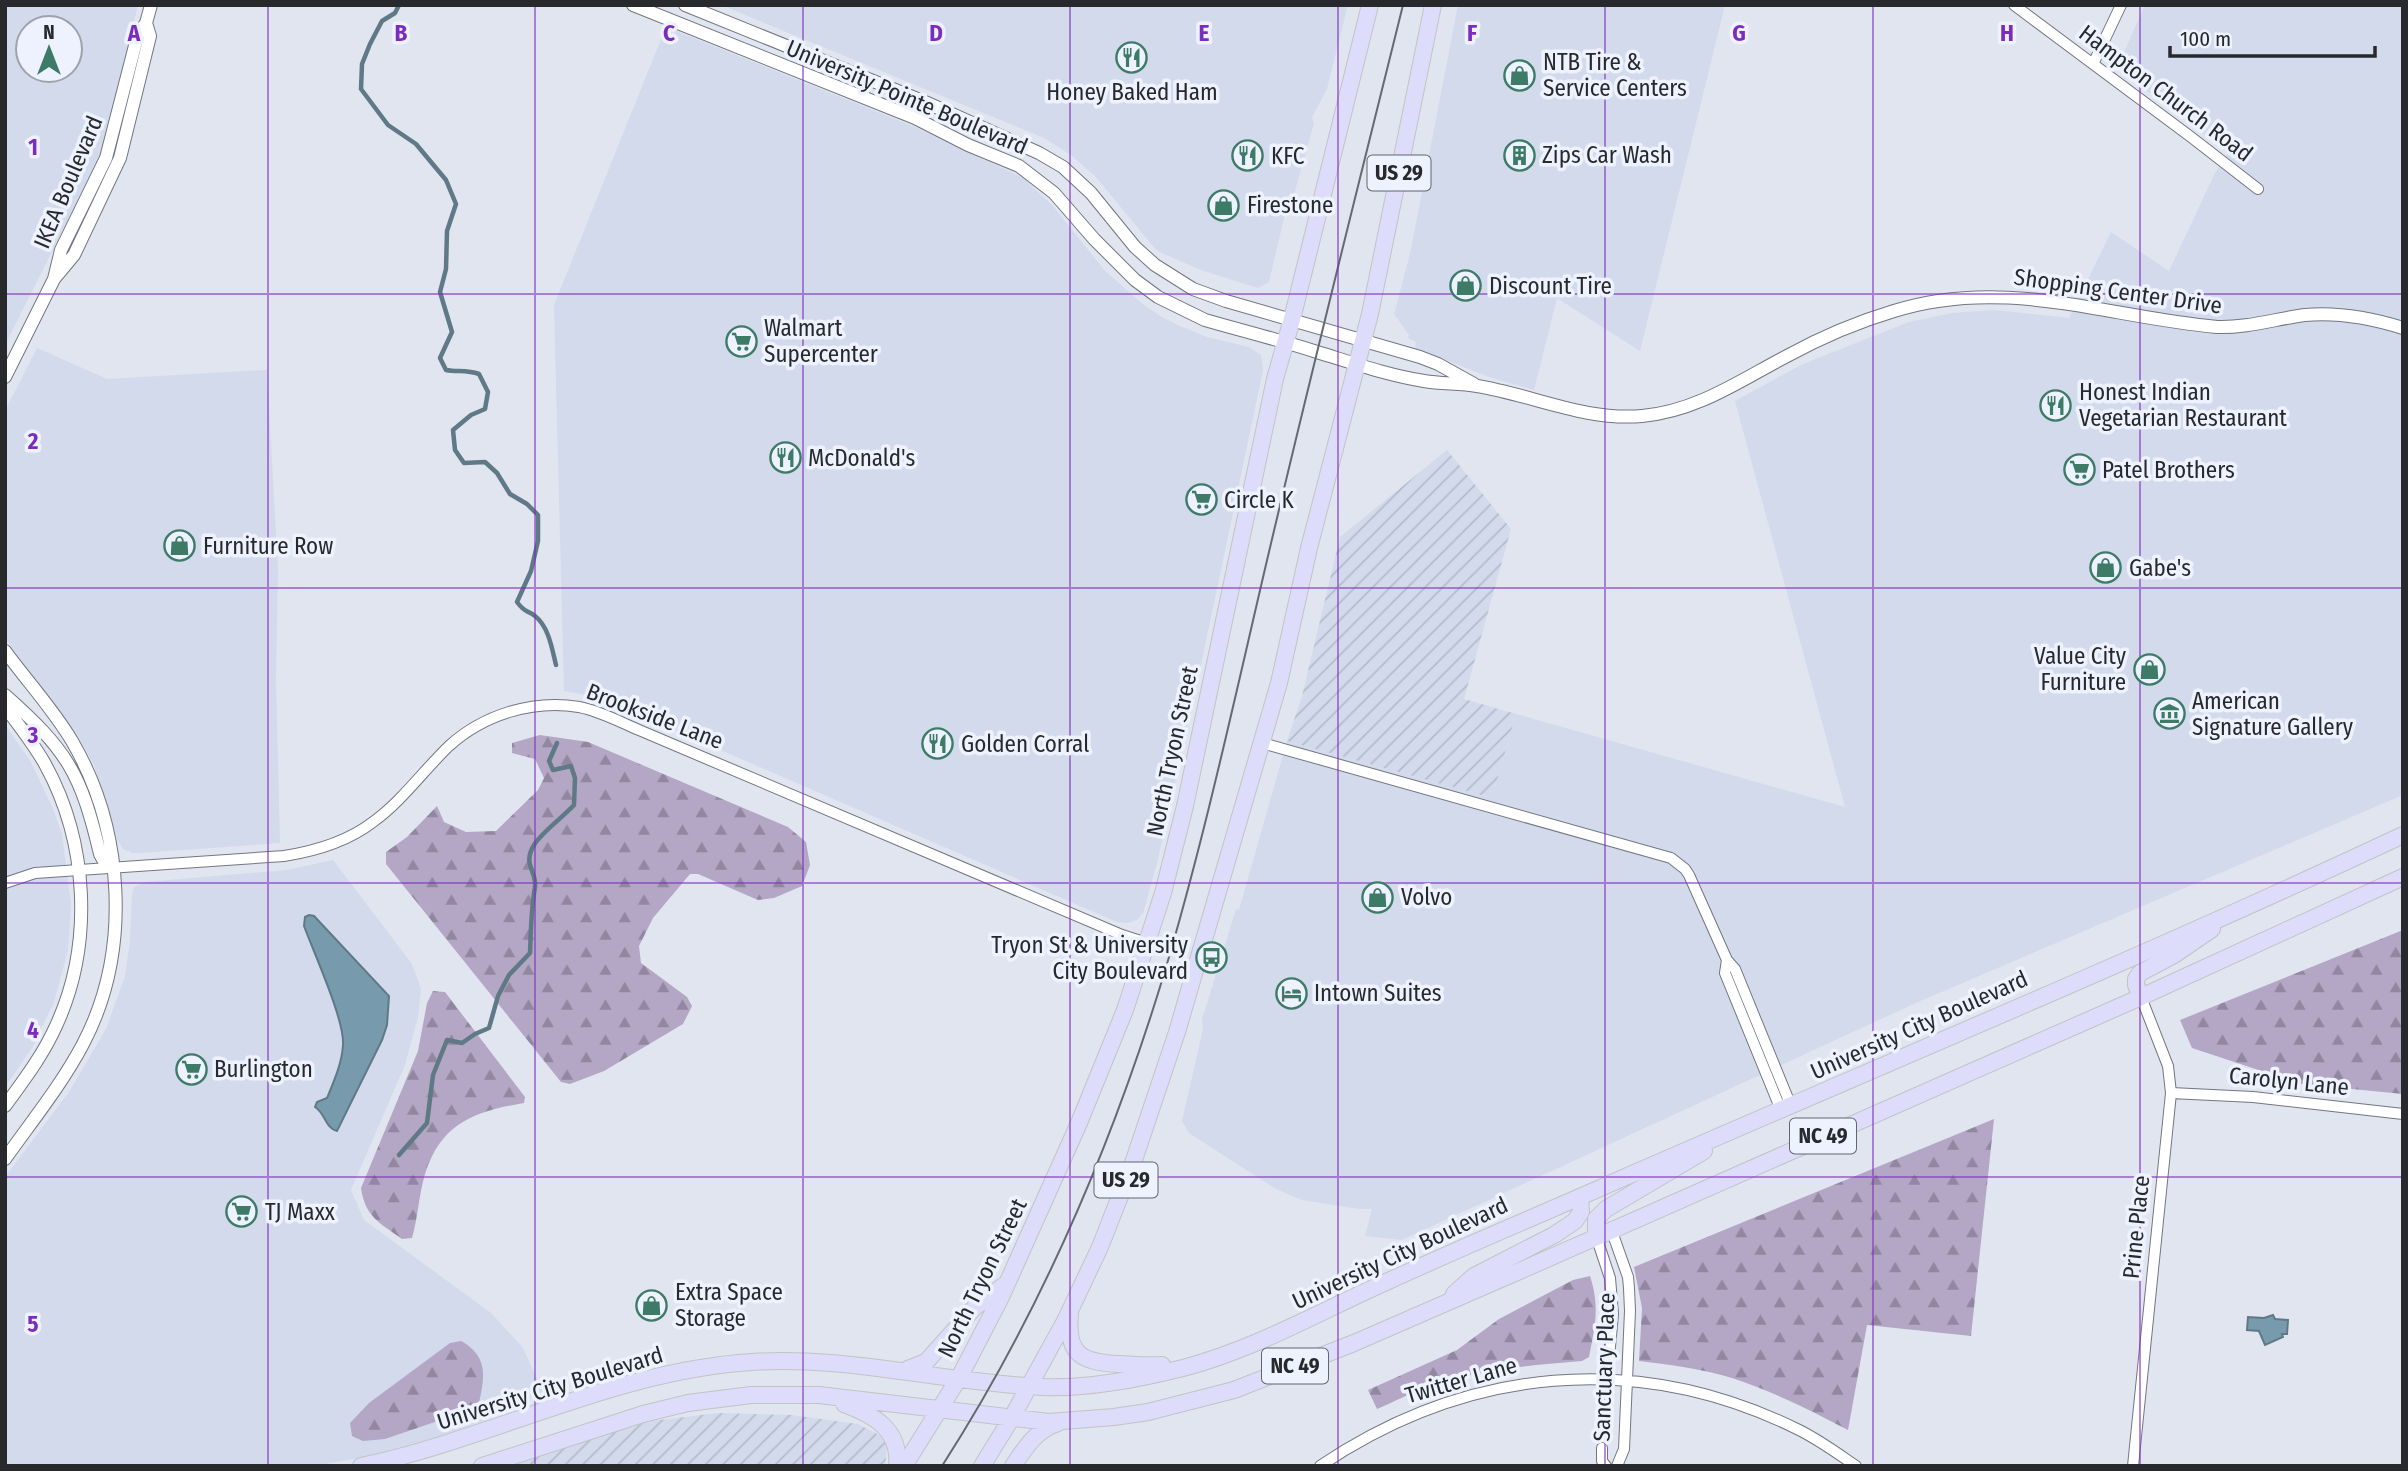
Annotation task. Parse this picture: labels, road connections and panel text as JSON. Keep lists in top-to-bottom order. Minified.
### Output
{"streets":{"main road":["US 29","North Tryon Street","University City Boulevard","NC 49"],"street":["Hampton Church Road","University Pointe Boulevard","IKEA Boulevard","Shopping Center Drive","Brookside Lane","Carolyn Lane","Prine Place","Sanctuary Place","Twitter Lane"]},"crossings":[["University Pointe Boulevard","Shopping Center Drive"],["University Pointe Boulevard","North Tryon Street"],["US 29","Shopping Center Drive"],["US 29","University City Boulevard"],["Brookside Lane","North Tryon Street"],["North Tryon Street","University City Boulevard"],["Carolyn Lane","Prine Place"],["NC 49","Prine Place"],["NC 49","Sanctuary Place"],["Sanctuary Place","Twitter Lane"]],"places":{"restaurant":["Honey Baked Ham","KFC","Honest Indian Vegetarian Restaurant","McDonald's","Golden Corral"],"shop":["NTB Tire & Service Centers","Firestone","Discount Tire","Furniture Row","Gabe's","Value City Furniture","Volvo","Extra Space Storage"],"building":["Zips Car Wash"],"supermarket":["Walmart Supercenter","Patel Brothers","Circle K","Burlington","TJ Maxx"],"museum":["American Signature Gallery"],"bus stop":["Tryon St & University City Boulevard"],"hotel":["Intown Suites"]},"scale_bar":"100 m","north":"top","grid":{"columns":["A","B","C","D","E","F","G","H"],"rows":["1","2","3","4","5"]}}
